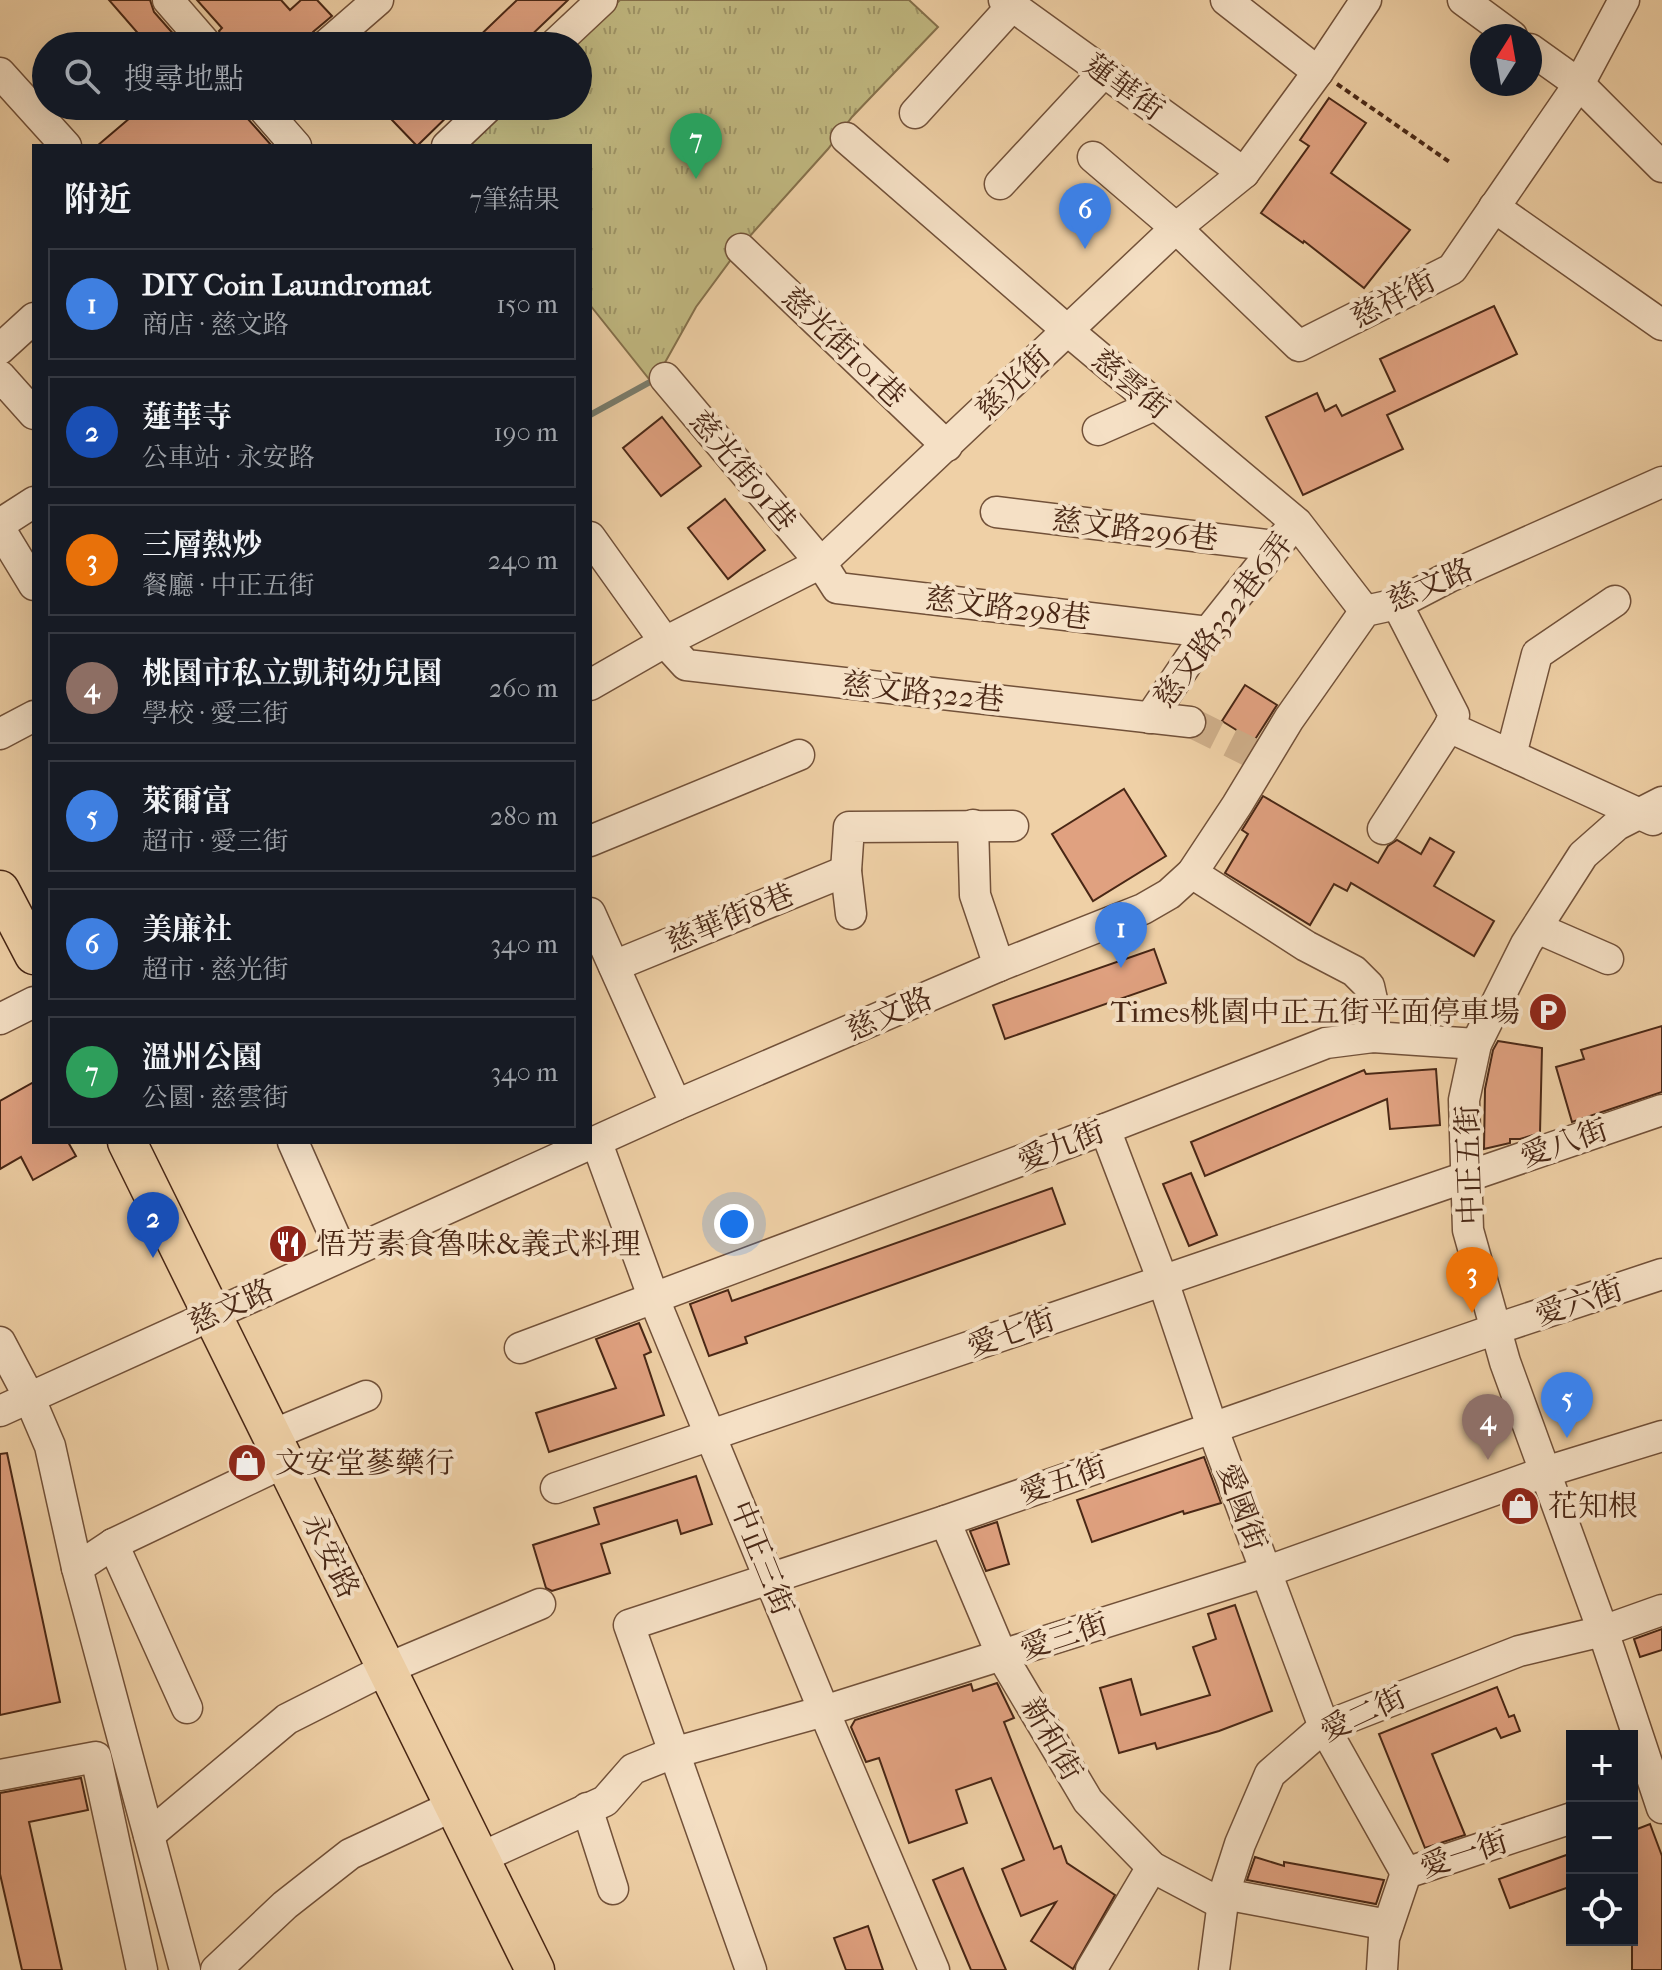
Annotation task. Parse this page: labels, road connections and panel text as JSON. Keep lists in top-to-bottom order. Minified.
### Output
{"streets":{"main road":["永安路"],"street":["蓮華街","慈祥街","慈光街101巷","慈光街","慈雲街","慈光街91巷","慈文路296巷","慈文路","慈文路298巷","慈文路322巷6弄","慈文路322巷","慈華街8巷","愛八街","愛九街","中正五街","愛六街","愛七街","愛五街","愛國街","中正三街","愛三街","愛二街","新和街","愛一街"]},"crossings":[["蓮華街","慈光街"],["慈祥街","慈光街"],["慈光街101巷","慈光街"],["慈光街","慈雲街"],["慈光街","慈光街91巷"],["慈光街","慈文路298巷"],["慈光街","慈文路322巷"],["慈雲街","慈文路"],["慈雲街","慈文路322巷6弄"],["慈光街91巷","慈文路298巷"],["慈文路296巷","慈文路322巷6弄"],["慈文路","永安路"],["慈文路","中正三街"],["慈文路298巷","慈文路322巷6弄"],["慈文路322巷6弄","慈文路322巷"],["愛八街","中正五街"],["愛八街","愛七街"],["愛九街","中正五街"],["愛九街","愛國街"],["愛九街","中正三街"],["中正五街","愛六街"],["中正五街","愛七街"],["中正五街","愛五街"],["中正五街","愛三街"],["中正五街","愛二街"],["愛六街","愛五街"],["愛七街","愛國街"],["愛七街","中正三街"],["愛五街","愛國街"],["愛五街","中正三街"],["愛五街","愛三街"],["愛五街","新和街"],["愛國街","愛三街"],["愛國街","愛二街"],["愛國街","愛一街"],["永安路","愛三街"],["中正三街","愛三街"],["愛三街","新和街"],["愛二街","新和街"],["新和街","愛一街"]],"places":{"parking":["Times桃園中正五街平面停車場"],"restaurant":["悟芳素食魯味&義式料理"],"shop":["文安堂蔘藥行","花知根"]},"north":"top","page":{"search":"搜尋地點","pins":["7","6","1","2","3","5","4"],"heading":["附近","7筆結果"],"list":[{"mark":"1","name":"DIY Coin Laundromat","note":"商店 · 慈文路","value":"150 m"},{"mark":"2","name":"蓮華寺","note":"公車站 · 永安路","value":"190 m"},{"mark":"3","name":"三層熱炒","note":"餐廳 · 中正五街","value":"240 m"},{"mark":"4","name":"桃園市私立凱莉幼兒園","note":"學校 · 愛三街","value":"260 m"},{"mark":"5","name":"萊爾富","note":"超市 · 愛三街","value":"280 m"},{"mark":"6","name":"美廉社","note":"超市 · 慈光街","value":"340 m"},{"mark":"7","name":"溫州公園","note":"公園 · 慈雲街","value":"340 m"}],"map_buttons":["+","−"]}}
